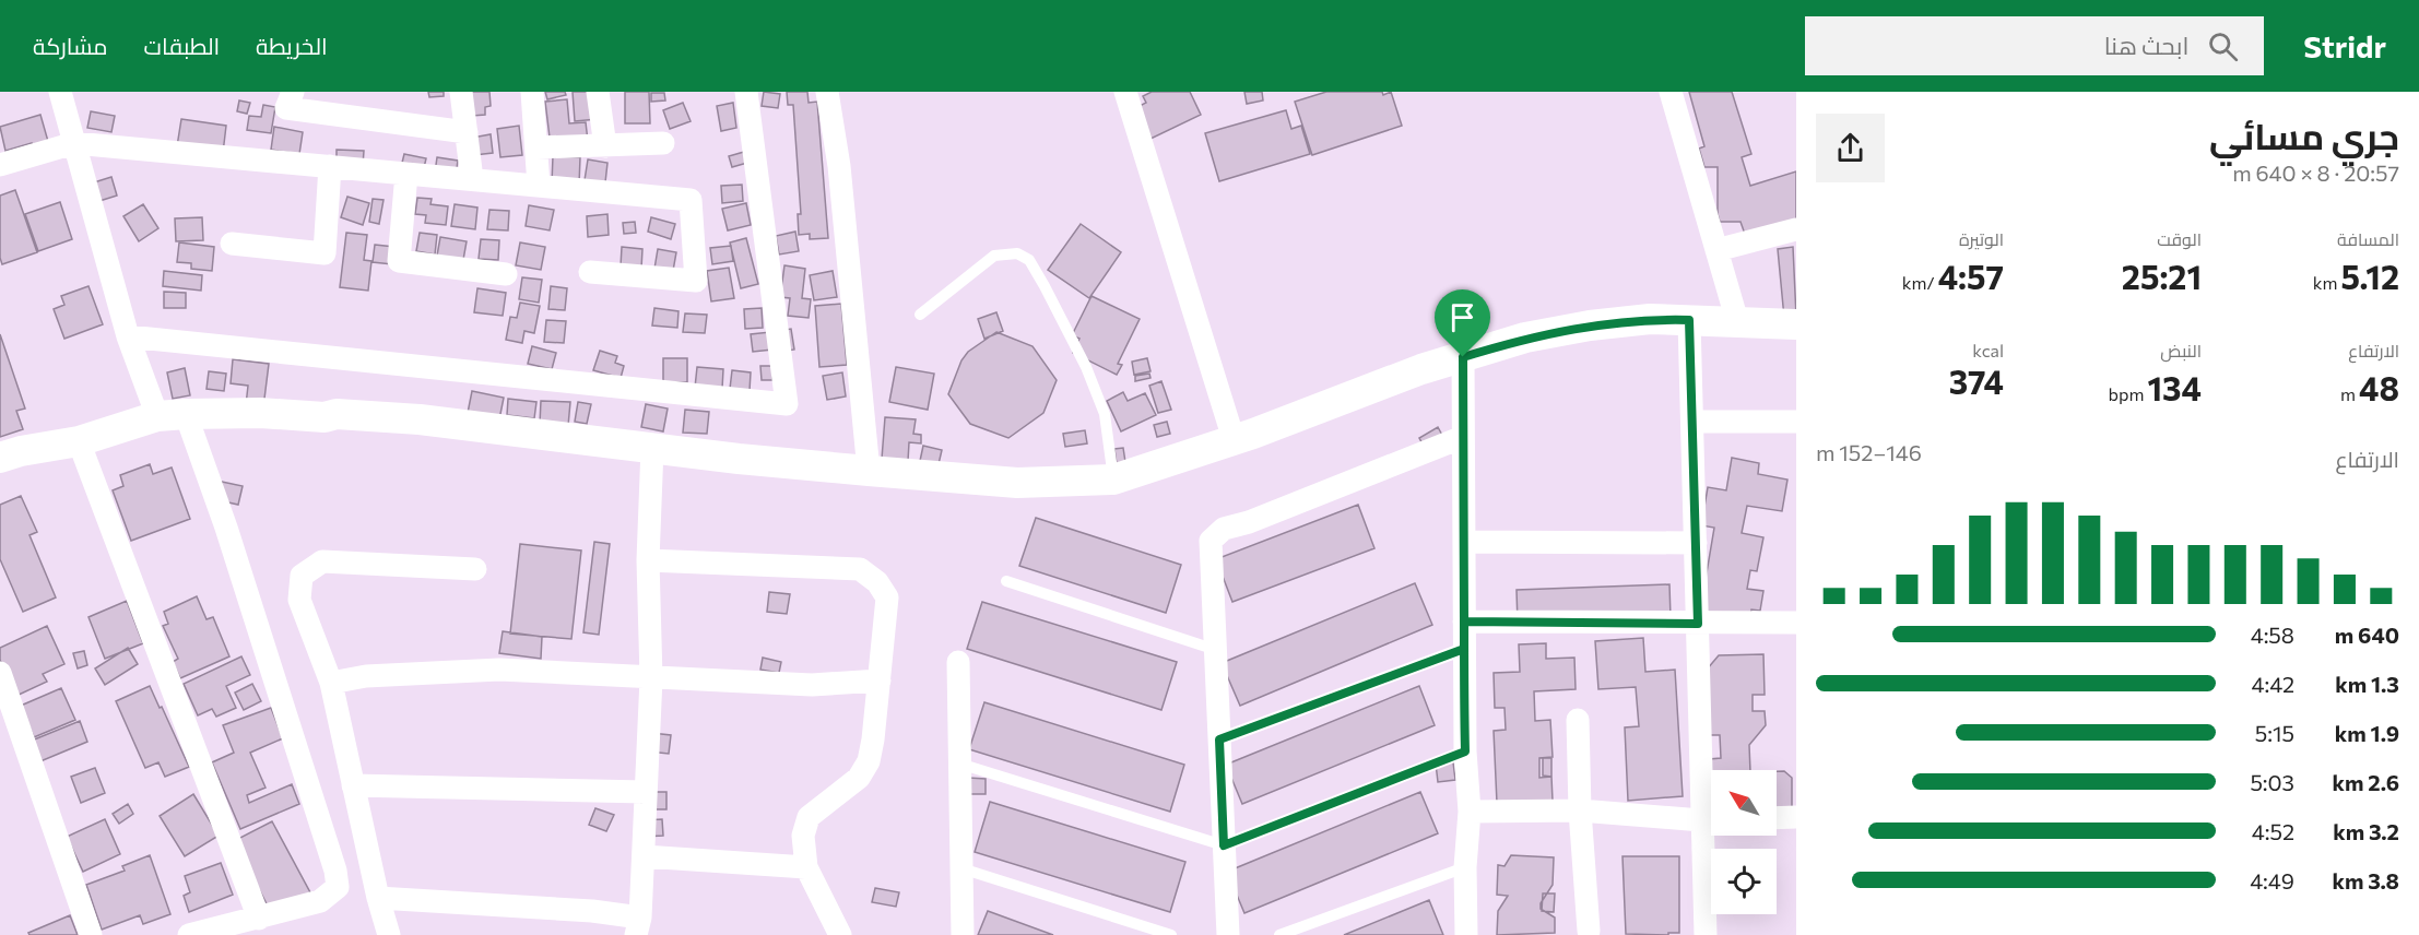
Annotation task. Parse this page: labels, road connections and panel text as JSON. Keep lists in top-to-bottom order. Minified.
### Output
{"north":"top left","page":{"header":"Stridr","search":"ابحث هنا","nav":["الخريطة","الطبقات","مشاركة"],"heading":["جري مسائي","20:57 · 8 × 640 m"],"stats":[["المسافة","5.12 km"],["الوقت","25:21"],["الوتيرة","4:57 /km"],["الارتفاع","48 m"],["النبض","134 bpm"],["kcal","374"]],"chart":["الارتفاع","146–152 m"],"list":[{"name":"640 m","note":"4:58"},{"name":"1.3 km","note":"4:42"},{"name":"1.9 km","note":"5:15"},{"name":"2.6 km","note":"5:03"},{"name":"3.2 km","note":"4:52"},{"name":"3.8 km","note":"4:49"}]}}
